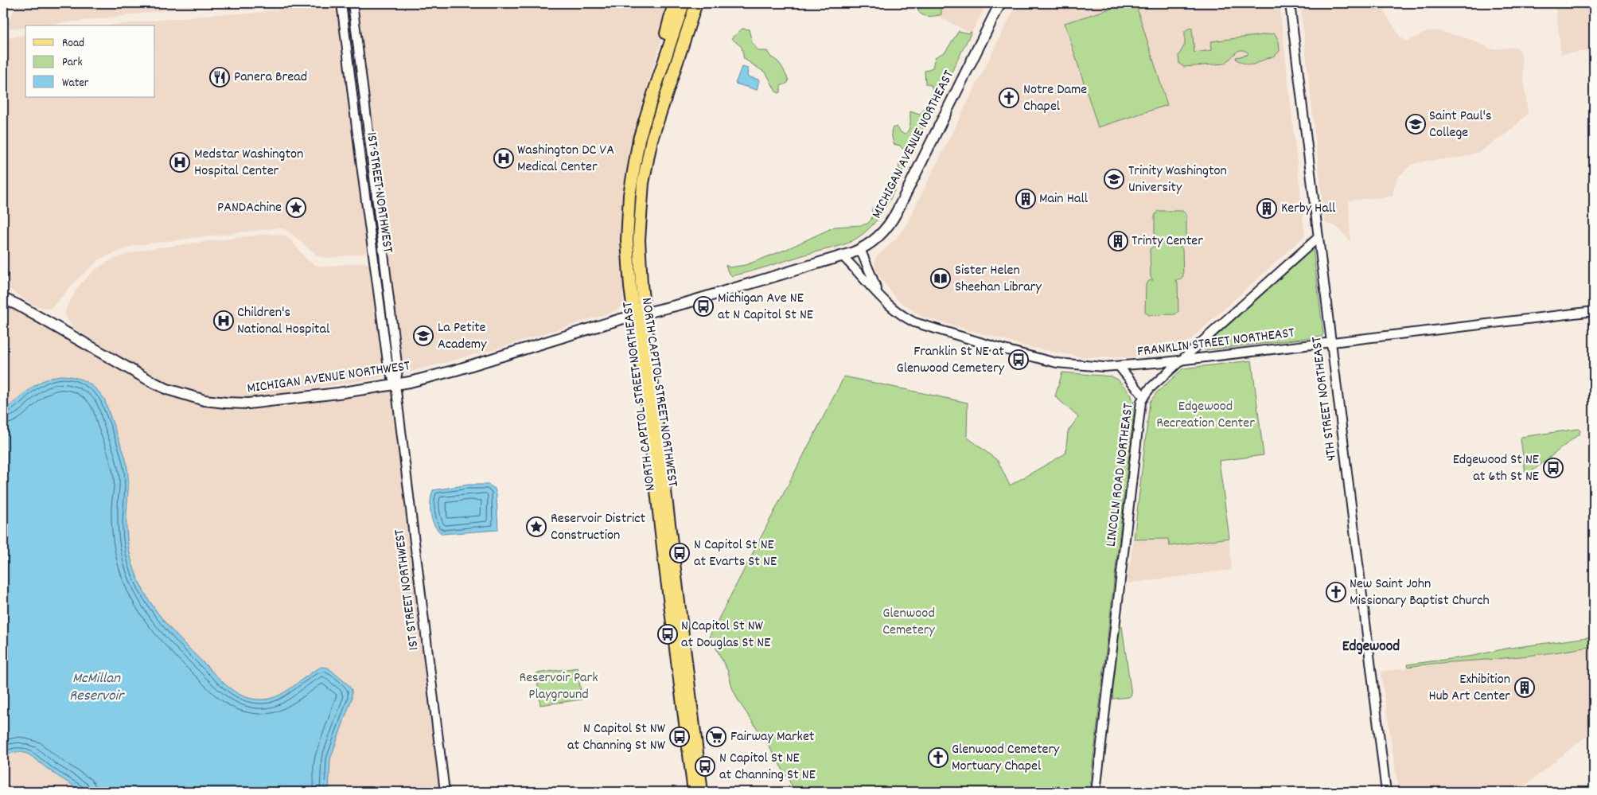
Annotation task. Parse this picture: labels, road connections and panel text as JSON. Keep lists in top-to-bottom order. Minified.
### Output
{"streets":{"main road":["MICHIGAN AVENUE NORTHEAST","MICHIGAN AVENUE NORTHWEST","NORTH CAPITOL STREET NORTHWEST","NORTH CAPITOL STREET NORTHEAST"],"street":["1ST STREET NORTHWEST","FRANKLIN STREET NORTHEAST","4TH STREET NORTHEAST","LINCOLN ROAD NORTHEAST"]},"crossings":[["MICHIGAN AVENUE NORTHEAST","FRANKLIN STREET NORTHEAST"],["MICHIGAN AVENUE NORTHEAST","MICHIGAN AVENUE NORTHWEST"],["MICHIGAN AVENUE NORTHEAST","NORTH CAPITOL STREET NORTHWEST"],["MICHIGAN AVENUE NORTHEAST","NORTH CAPITOL STREET NORTHEAST"],["1ST STREET NORTHWEST","MICHIGAN AVENUE NORTHWEST"],["FRANKLIN STREET NORTHEAST","4TH STREET NORTHEAST"],["FRANKLIN STREET NORTHEAST","LINCOLN ROAD NORTHEAST"],["MICHIGAN AVENUE NORTHWEST","NORTH CAPITOL STREET NORTHWEST"],["MICHIGAN AVENUE NORTHWEST","NORTH CAPITOL STREET NORTHEAST"],["NORTH CAPITOL STREET NORTHWEST","NORTH CAPITOL STREET NORTHEAST"],["4TH STREET NORTHEAST","LINCOLN ROAD NORTHEAST"]],"districts":["Edgewood"],"water":["McMillan Reservoir"],"parks":["Edgewood Recreation Center","Glenwood Cemetery","Reservoir Park Playground"],"places":{"restaurant":["Panera Bread"],"church":["Notre Dame Chapel","New Saint John Missionary Baptist Church","Glenwood Cemetery Mortuary Chapel"],"school or university":["Saint Paul's College","Trinity Washington University","La Petite Academy"],"hospital":["Washington DC VA Medical Center","Medstar Washington Hospital Center","Children's National Hospital"],"building":["Main Hall","Kerby Hall","Trinty Center","Exhibition Hub Art Center"],"place":["PANDAchine","Reservoir District Construction"],"library":["Sister Helen Sheehan Library"],"bus stop":["Michigan Ave NE at N Capitol St NE","Franklin St NE at Glenwood Cemetery","Edgewood St NE at 6th St NE","N Capitol St NE at Evarts St NE","N Capitol St NW at Douglas St NE","N Capitol St NW at Channing St NW","N Capitol St NE at Channing St NE"],"supermarket":["Fairway Market"]},"legend":["Road","Park","Water"]}
